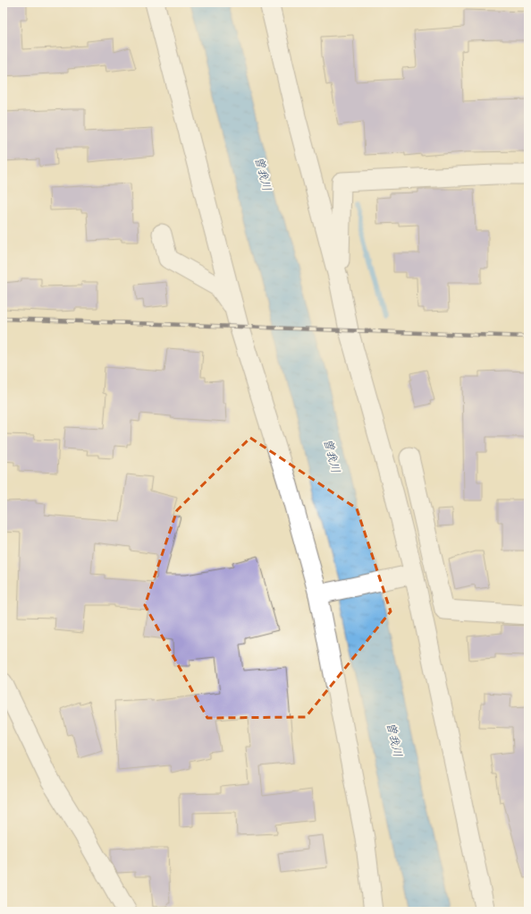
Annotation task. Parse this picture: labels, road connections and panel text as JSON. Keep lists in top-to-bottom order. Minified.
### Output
{"water":["曽我川"]}
